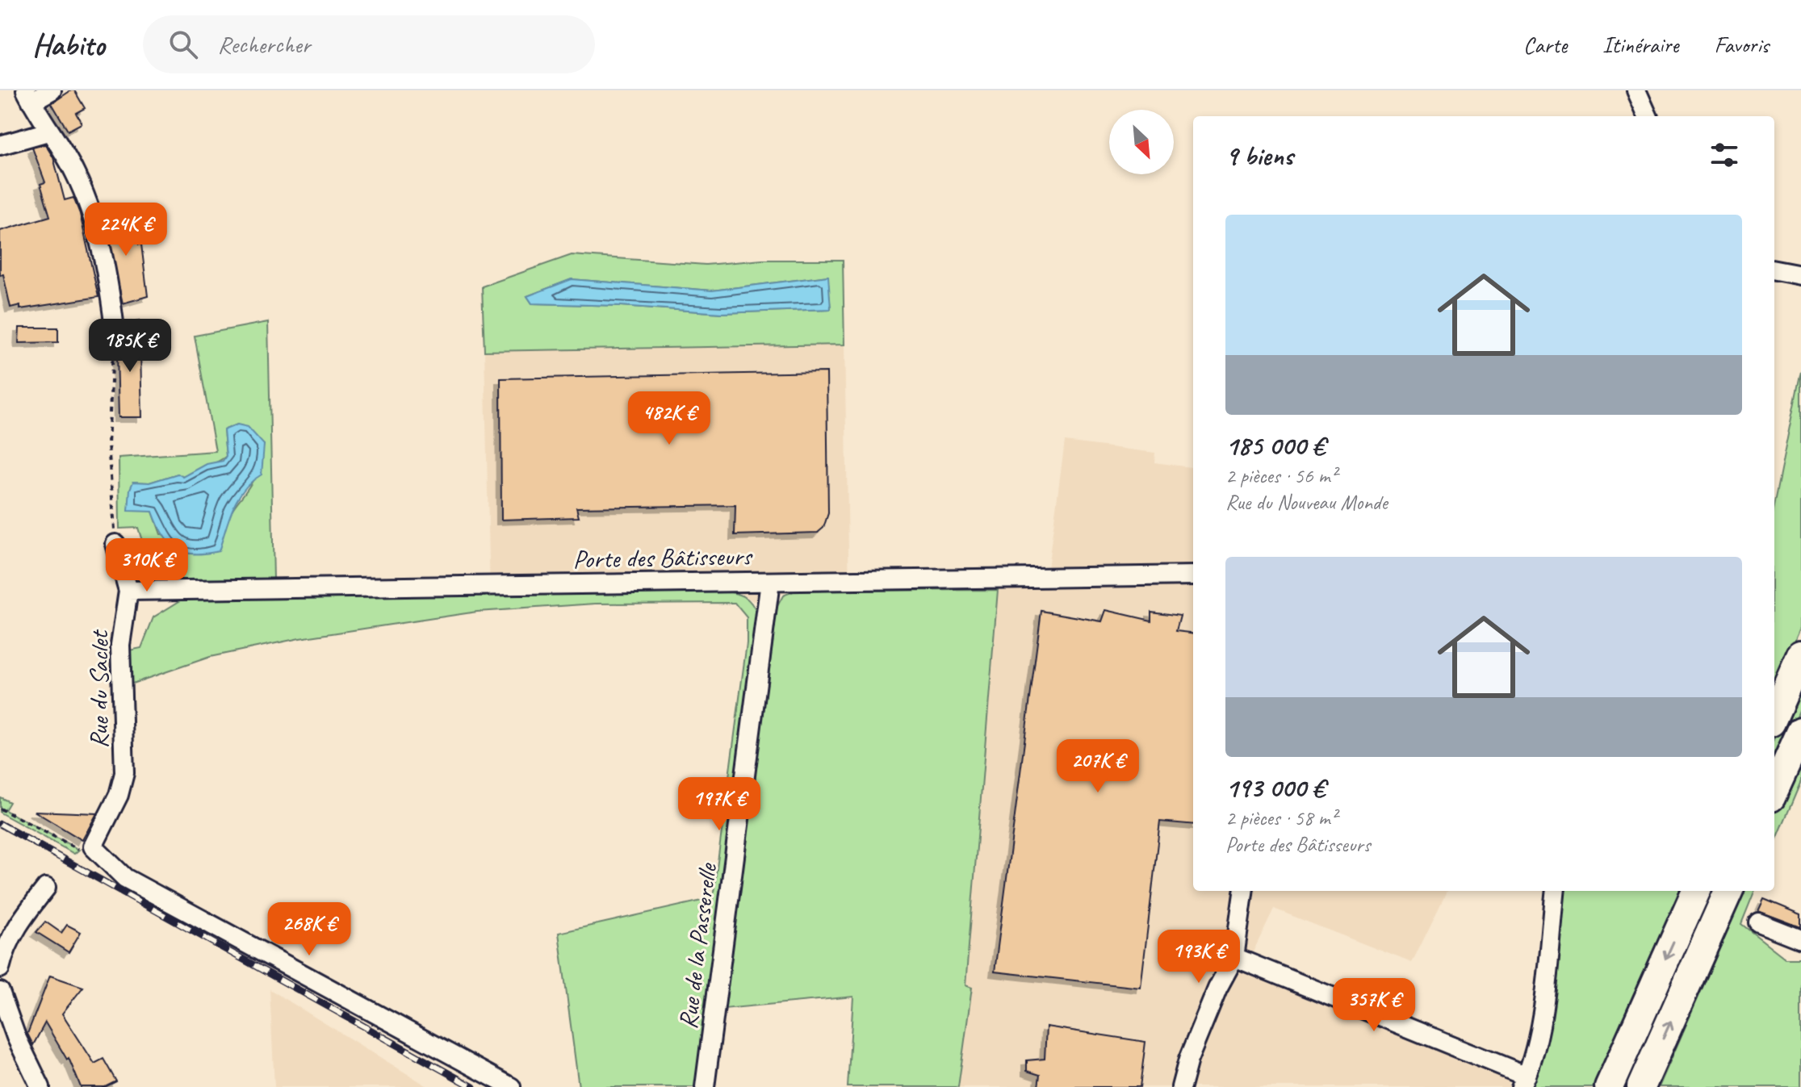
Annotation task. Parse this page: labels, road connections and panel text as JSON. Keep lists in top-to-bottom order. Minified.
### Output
{"streets":{"street":["Porte des Bâtisseurs","Rue du Saclet","Rue de la Passerelle"]},"crossings":[["Porte des Bâtisseurs","Rue du Saclet"],["Porte des Bâtisseurs","Rue de la Passerelle"]],"north":"bottom right","page":{"header":"Habito","search":"Rechercher","nav":["Carte","Itinéraire","Favoris"],"heading":"9 biens","list":[{"name":"185 000 €","note":"2 pièces · 56 m² · Rue du Nouveau Monde"},{"name":"193 000 €","note":"2 pièces · 58 m² · Porte des Bâtisseurs"}],"price":["224K €","185K €","482K €","310K €","207K €","197K €","268K €","193K €","357K €"]}}
